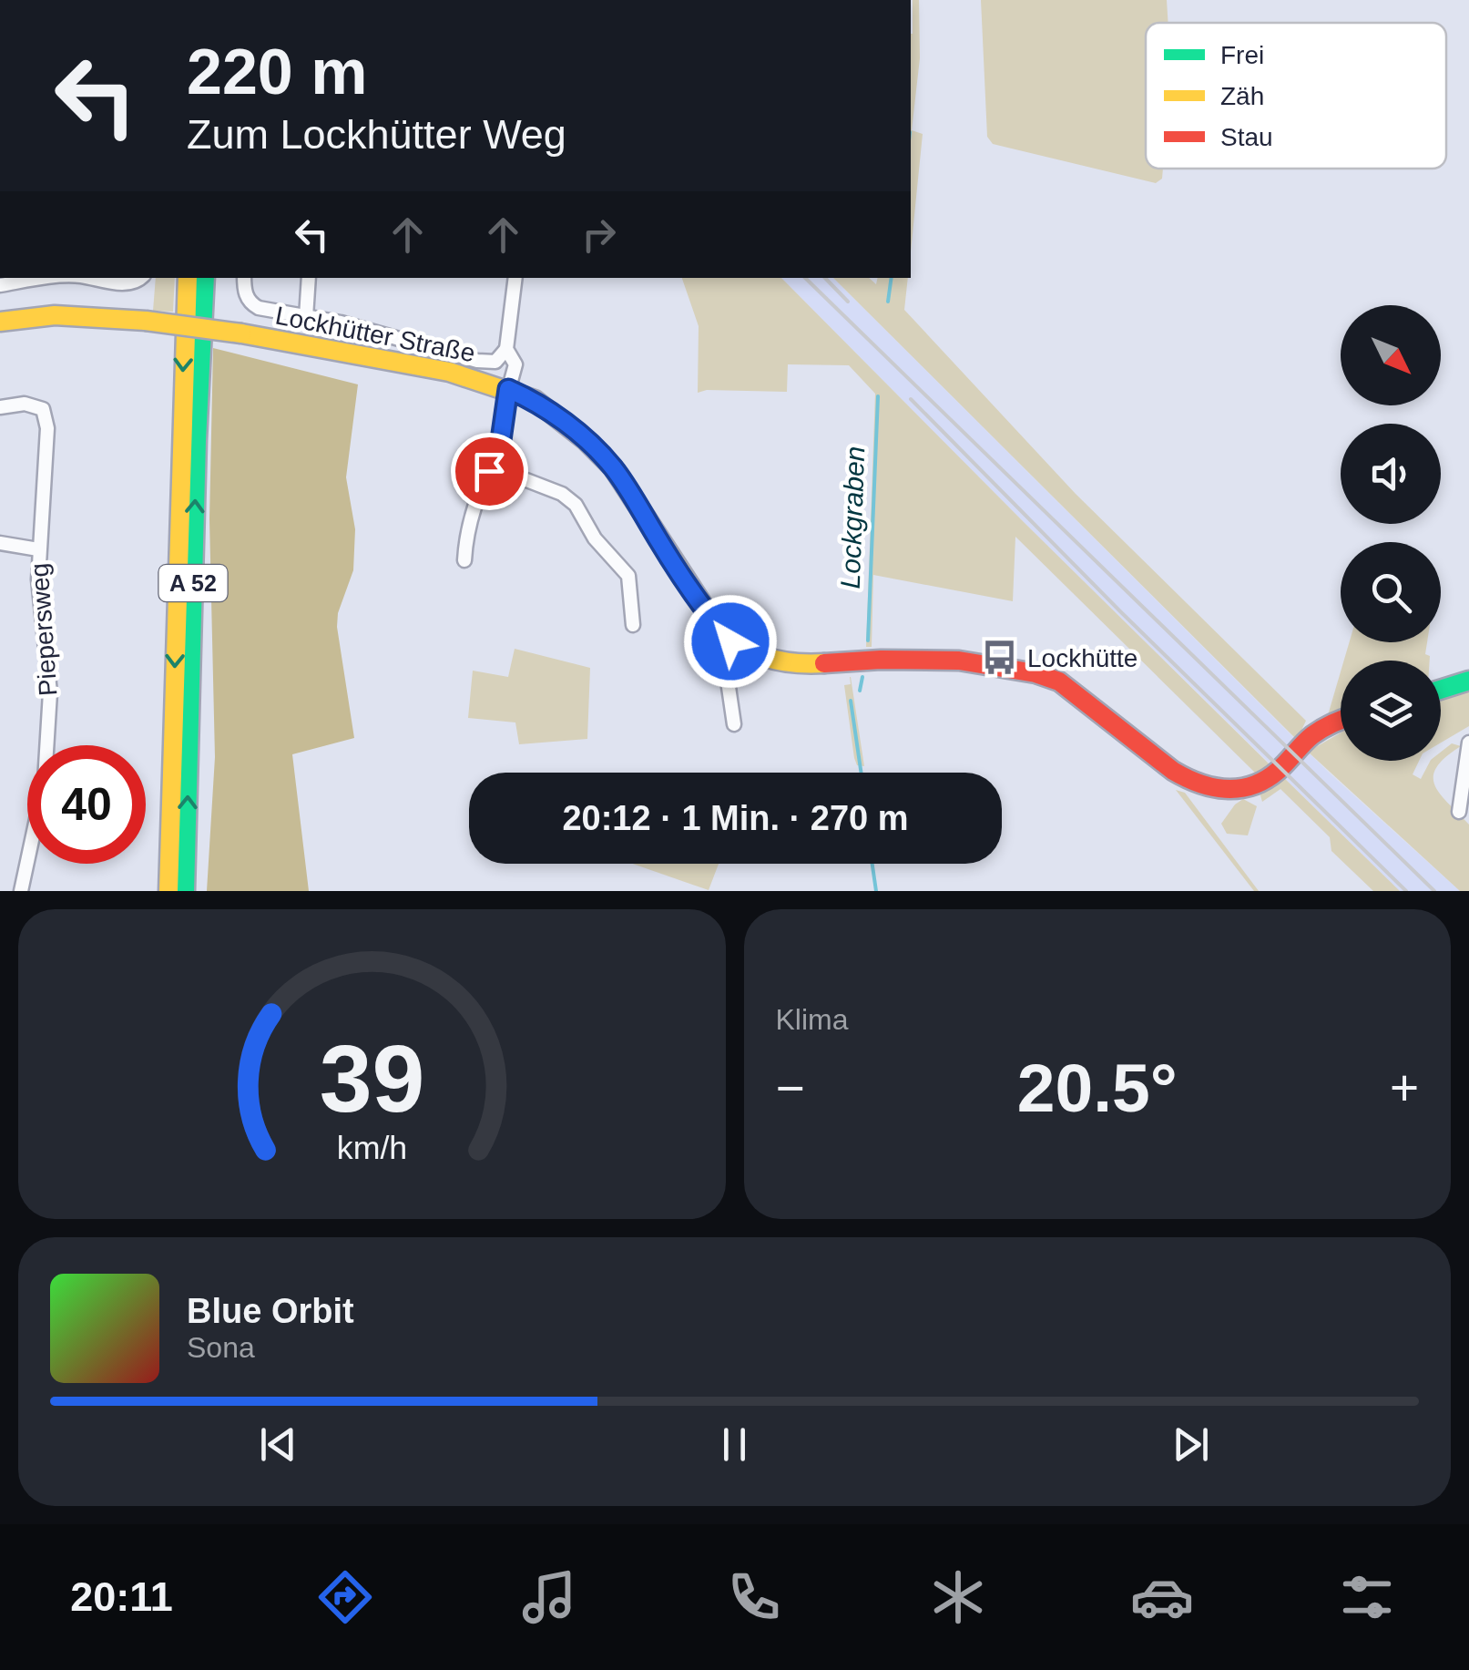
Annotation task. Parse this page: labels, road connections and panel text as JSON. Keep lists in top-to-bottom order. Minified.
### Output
{"streets":{"main road":["Lockhütter Straße","A 52"],"street":["Piepersweg"]},"water":["Lockgraben"],"places":{"bus stop":["Lockhütte"]},"legend":["Frei","Zäh","Stau"],"north":"bottom right","page":{"turn":["220 m","Zum Lockhütter Weg"],"limit":"40","trip":"20:12 · 1 Min. · 270 m","tile":"Klima","heat":["−","20.5°","+"],"song":["Blue Orbit","Sona"],"tabs":"20:11","gauge":["39","km/h"]}}
